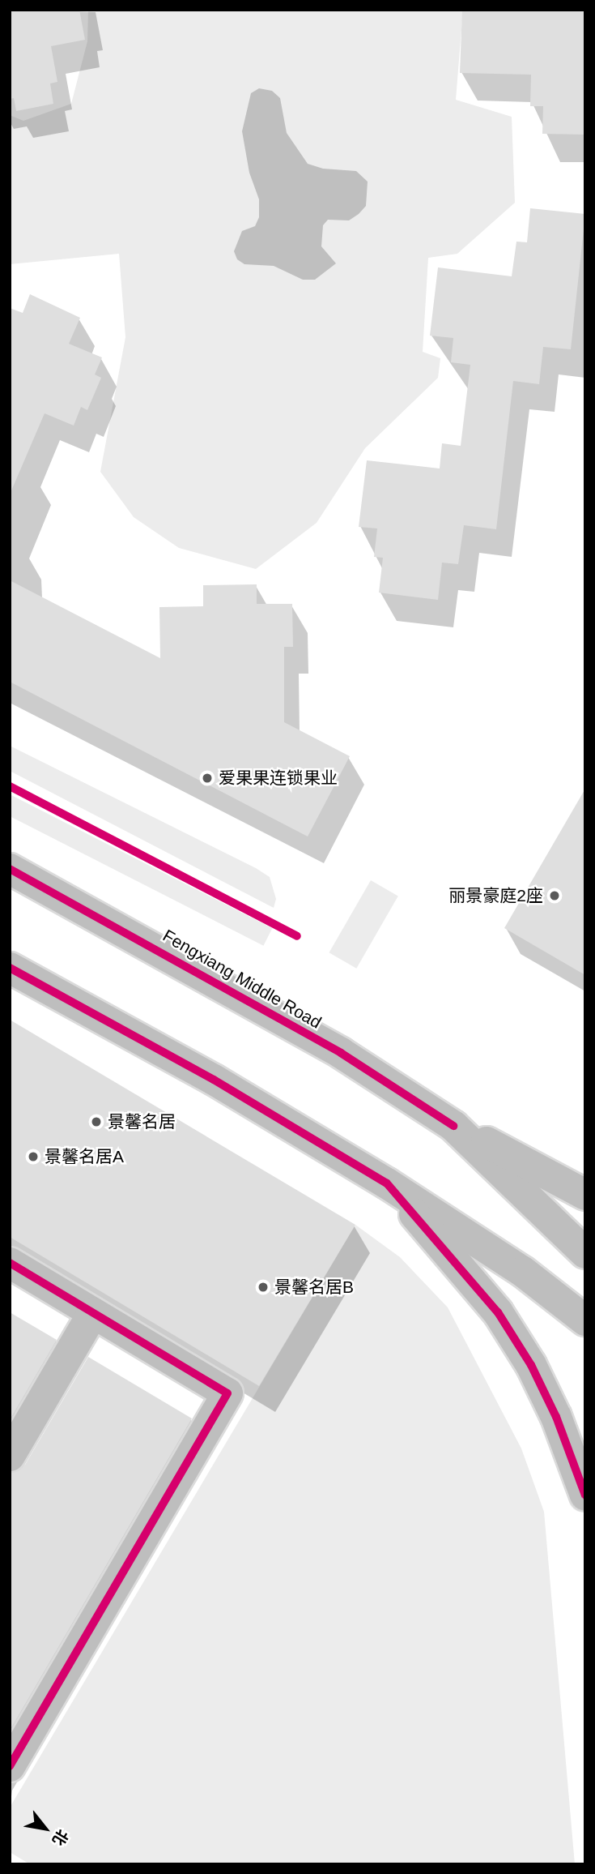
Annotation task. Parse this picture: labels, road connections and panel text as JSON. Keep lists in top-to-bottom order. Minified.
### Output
{"streets":{"main road":["Fengxiang Middle Road"]},"places":["爱果果连锁果业","丽景豪庭2座","景馨名居","景馨名居A","景馨名居B"],"north":"bottom right"}
